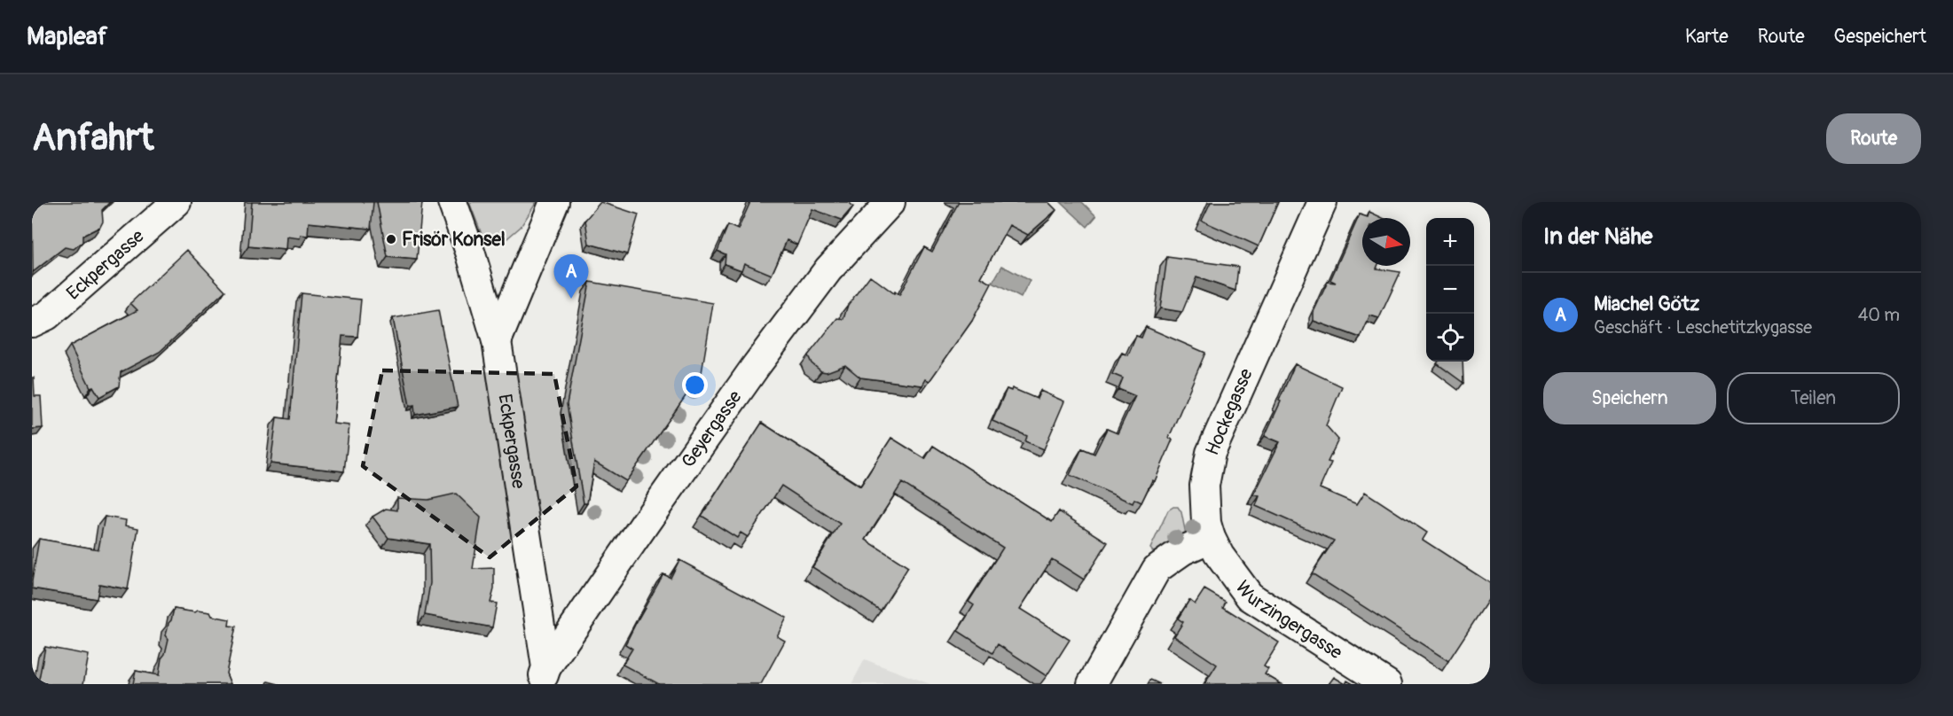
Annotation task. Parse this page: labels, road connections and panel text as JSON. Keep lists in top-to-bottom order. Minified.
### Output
{"streets":{"street":["Eckpergasse","Hockegasse","Geyergasse","Wurzingergasse"]},"crossings":[["Eckpergasse","Geyergasse"],["Hockegasse","Wurzingergasse"]],"places":["Frisör Konsel"],"north":"right","page":{"header":"Mapleaf","nav":["Karte","Route","Gespeichert"],"buttons":["Route",["Speichern","Teilen"]],"title":"Anfahrt","heading":"In der Nähe","map_buttons":["+","−"],"pins":"A","list":[{"mark":"A","name":"Miachel Götz","note":"Geschäft · Leschetitzkygasse","value":"40 m"}]}}
